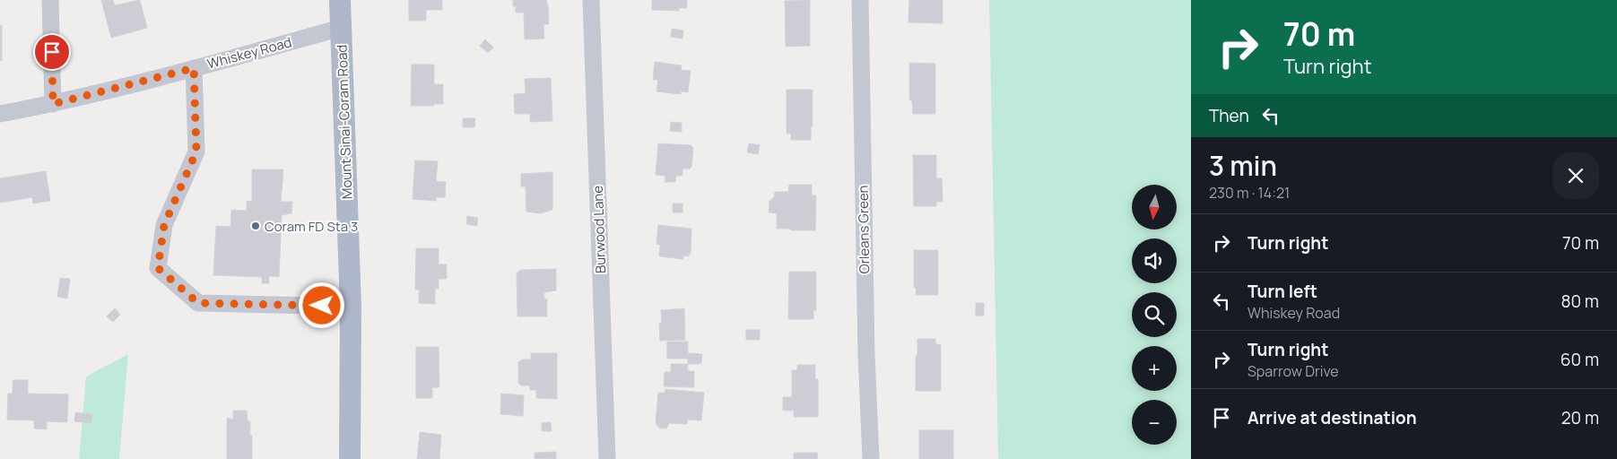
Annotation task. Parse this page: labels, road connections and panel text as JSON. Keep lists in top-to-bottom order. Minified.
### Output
{"streets":{"main road":["Mount Sinai-Coram Road"],"street":["Whiskey Road","Burwood Lane","Orleans Green"]},"crossings":[["Whiskey Road","Mount Sinai-Coram Road"]],"places":["Coram FD Sta 3"],"north":"bottom","page":{"turn":["70 m","Turn right"],"then":"Then","heading":["3 min","230 m · 14:21"],"map_buttons":["+","−"],"list":[{"name":"Turn right","value":"70 m"},{"name":"Turn left","note":"Whiskey Road","value":"80 m"},{"name":"Turn right","note":"Sparrow Drive","value":"60 m"},{"name":"Arrive at destination","value":"20 m"}]}}
